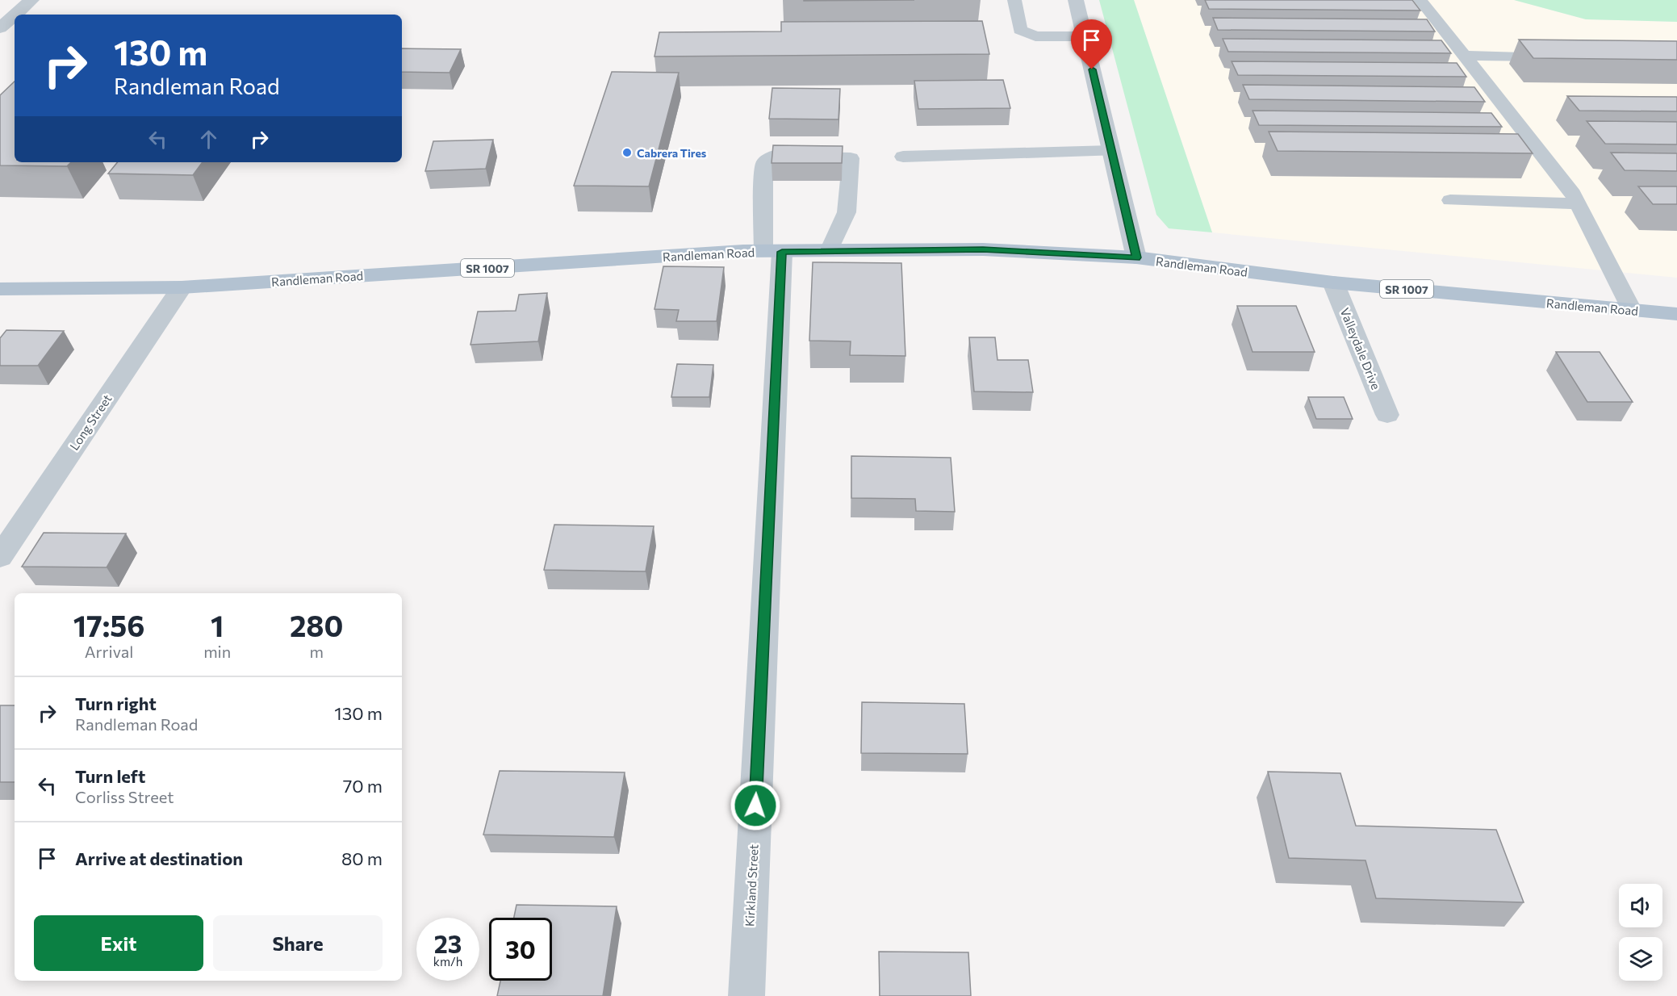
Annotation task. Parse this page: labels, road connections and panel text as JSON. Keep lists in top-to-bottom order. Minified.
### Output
{"streets":{"main road":["Randleman Road","SR 1007"],"street":["Valleydale Drive","Long Street","Kirkland Street"]},"crossings":[["Randleman Road","Valleydale Drive"],["Randleman Road","Long Street"],["Randleman Road","Kirkland Street"]],"places":["Cabrera Tires"],"page":{"turn":["130 m","Randleman Road"],"eta":["17:56","Arrival","1","min","280","m"],"list":[{"name":"Turn right","note":"Randleman Road","value":"130 m"},{"name":"Turn left","note":"Corliss Street","value":"70 m"},{"name":"Arrive at destination","value":"80 m"}],"buttons":["Exit","Share"],"speed":"23 km/h","limit":"30"}}
